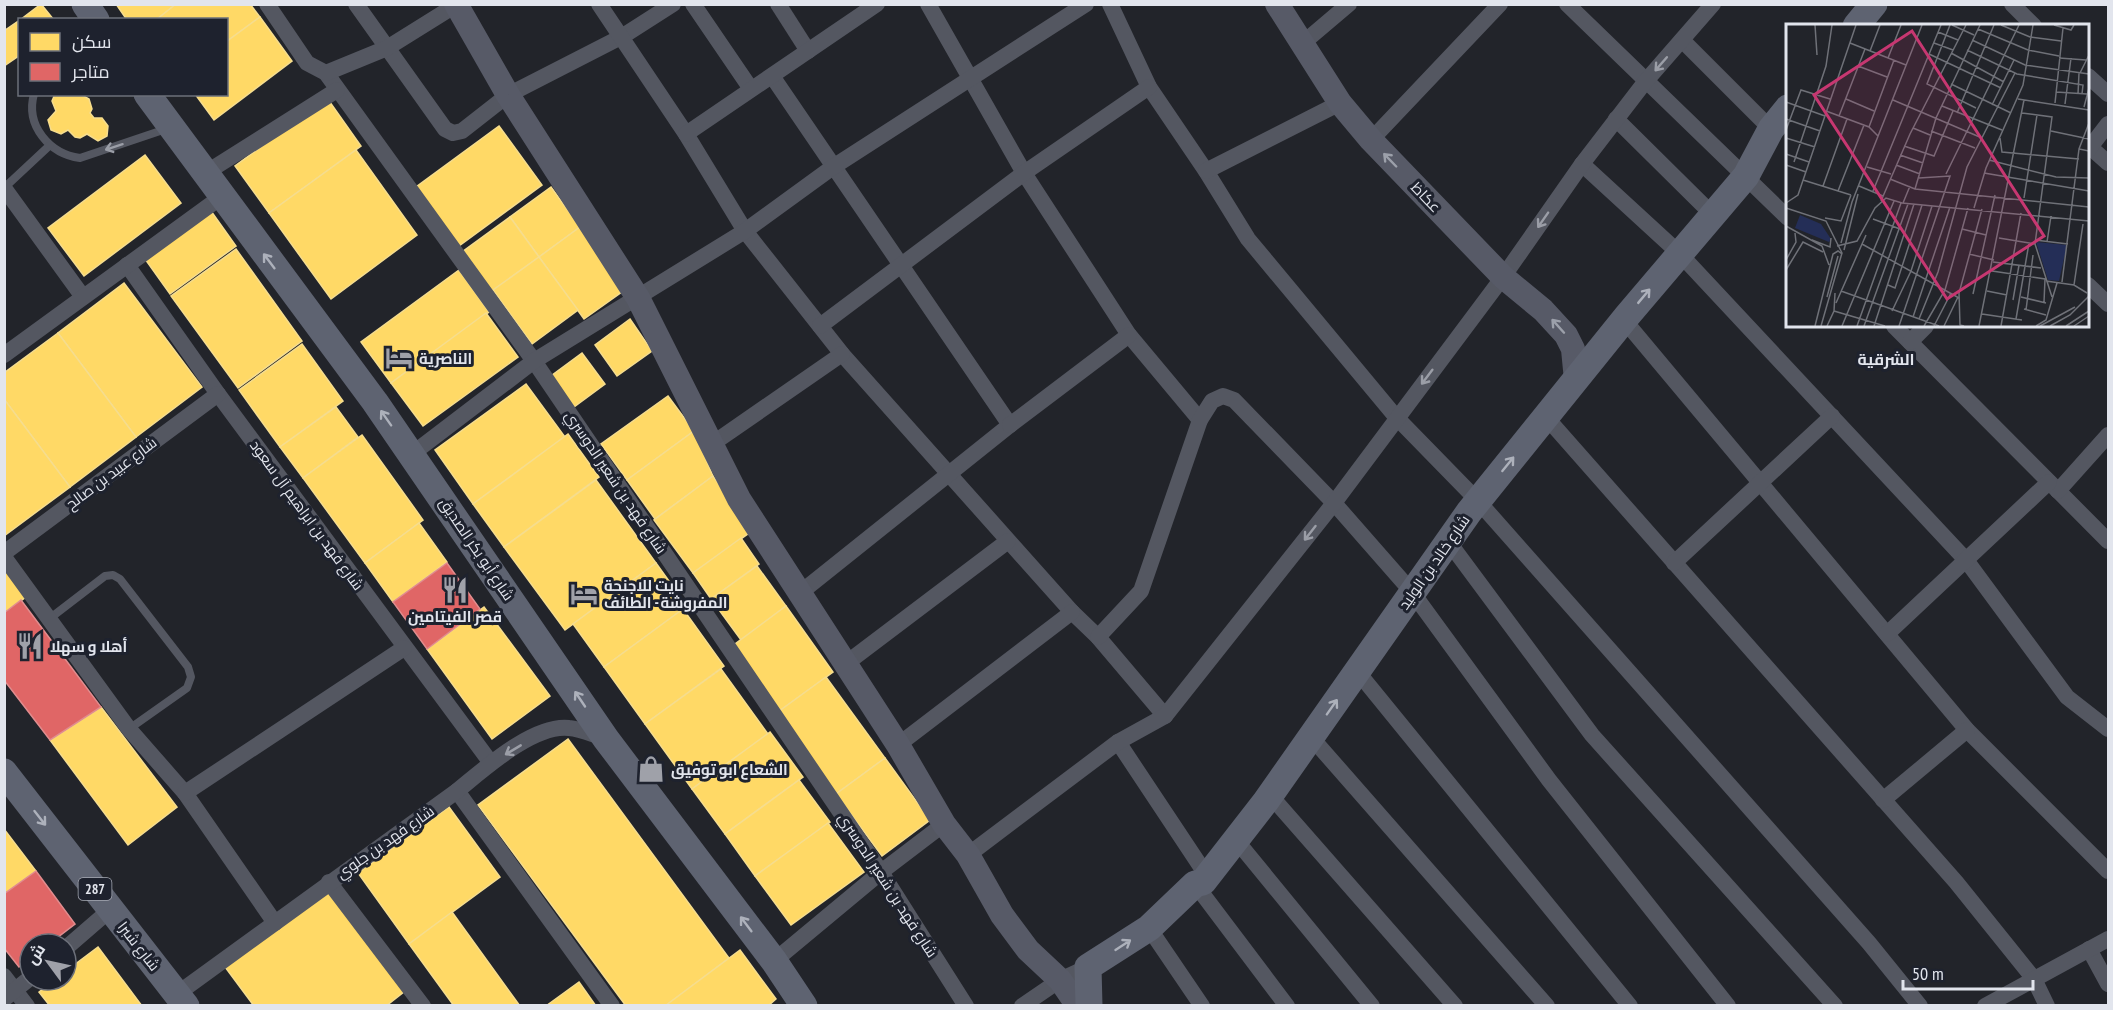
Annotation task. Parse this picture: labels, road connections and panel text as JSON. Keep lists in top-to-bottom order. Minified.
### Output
{"streets":{"main road":["شارع أبو بكر الصديق","شارع خالد بن الوليد","287","شارع شبرا"],"street":["عكاظ","شارع عبيد بن صالح","شارع فهد بن شعير الدوسري","شارع فهد بن ابراهيم آل سعود","شارع فهد بن جلوي"]},"crossings":[["عكاظ","شارع خالد بن الوليد"],["شارع عبيد بن صالح","شارع فهد بن ابراهيم آل سعود"],["شارع فهد بن ابراهيم آل سعود","شارع فهد بن جلوي"],["شارع أبو بكر الصديق","شارع فهد بن جلوي"],["شارع فهد بن جلوي","شارع شبرا"]],"one_way":["شارع أبو بكر الصديق","شارع شبرا"],"districts":["الشرقية"],"places":{"hotel":["الناصرية","نايت للاجنحة المفروشة - الطائف"],"restaurant":["قصر الفيتامين","أهلا و سهلا"],"shop":["الشعاع ابو توفيق"]},"legend":["سكن","متاجر"],"scale_bar":"50 m","north":"top left"}
